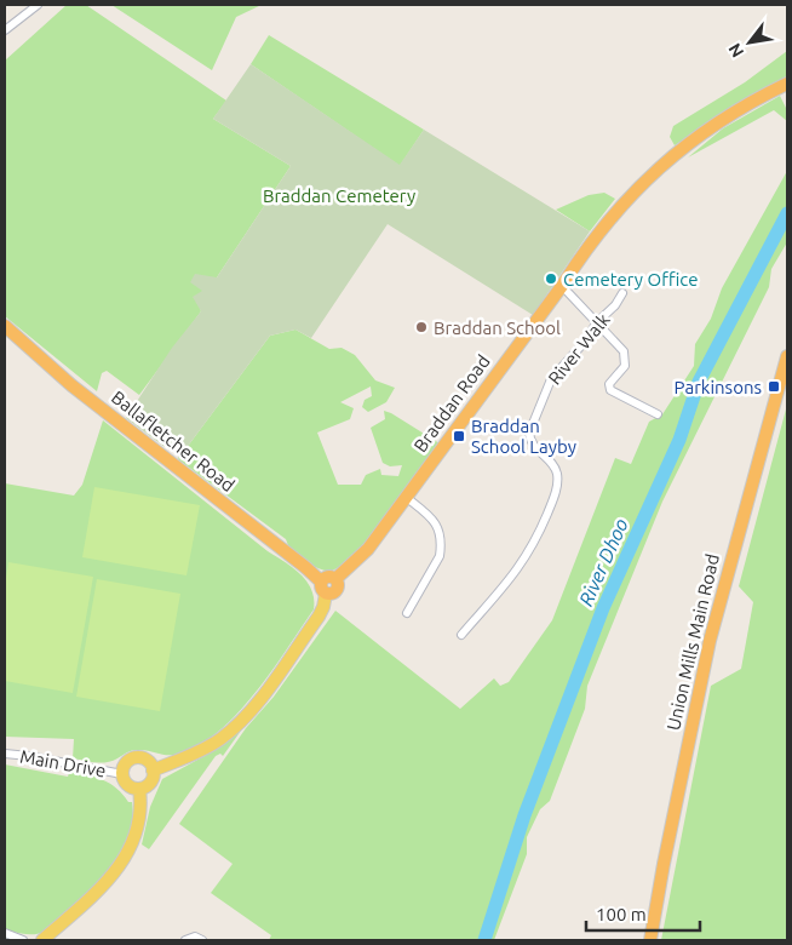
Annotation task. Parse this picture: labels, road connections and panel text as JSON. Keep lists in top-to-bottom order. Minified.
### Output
{"streets":{"highway":["Braddan Road","Ballafletcher Road","Union Mills Main Road"],"street":["River Walk","Main Drive"]},"crossings":[["Braddan Road","Ballafletcher Road"]],"water":["River Dhoo"],"parks":["Braddan Cemetery"],"places":{"other":["Cemetery Office","Braddan School"],"transit":["Parkinsons","Braddan School Layby"]},"scale_bar":"100 m","north":"bottom left"}
